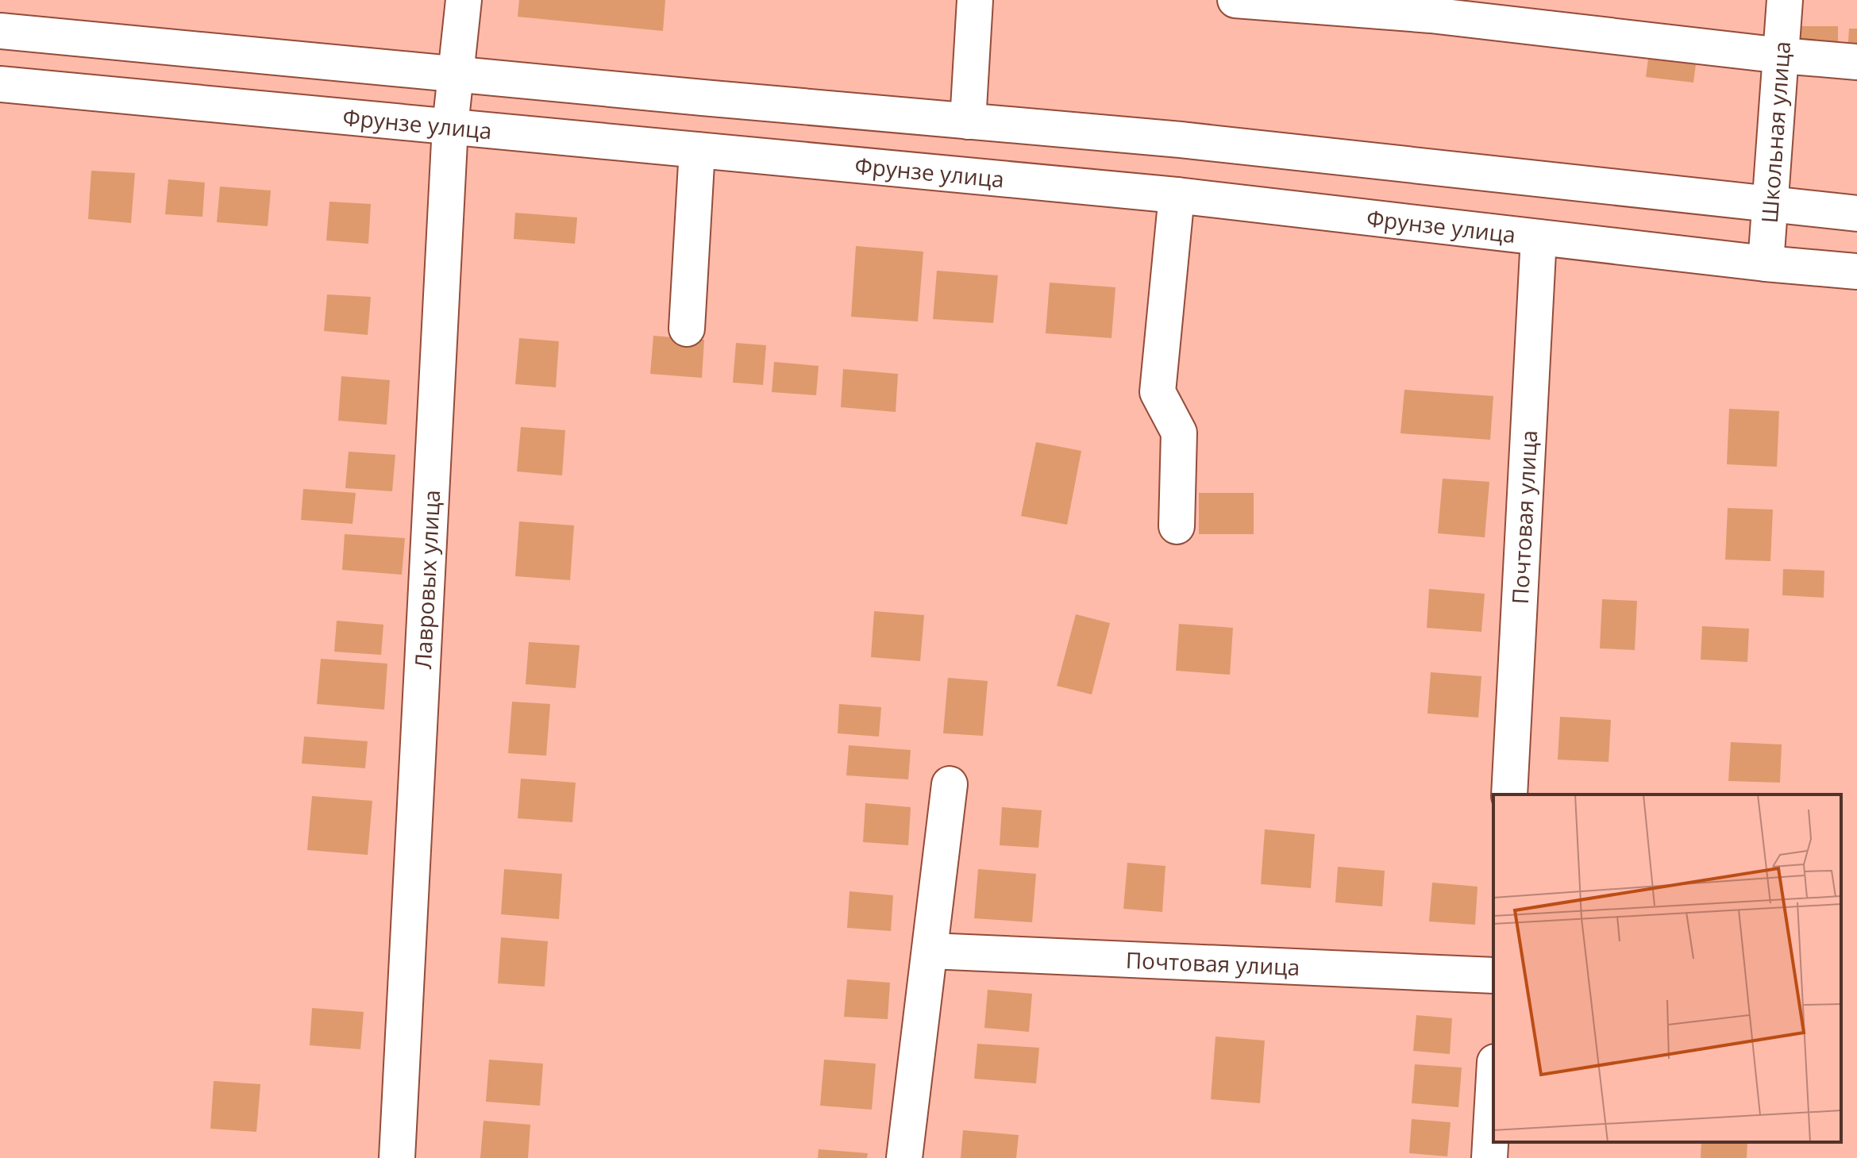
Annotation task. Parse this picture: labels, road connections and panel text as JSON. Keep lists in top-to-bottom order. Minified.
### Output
{"streets":{"street":["Фрунзе улица","Школьная улица","Почтовая улица","Лавровых улица"]},"crossings":[["Фрунзе улица","Школьная улица"],["Фрунзе улица","Почтовая улица"],["Фрунзе улица","Лавровых улица"]]}
